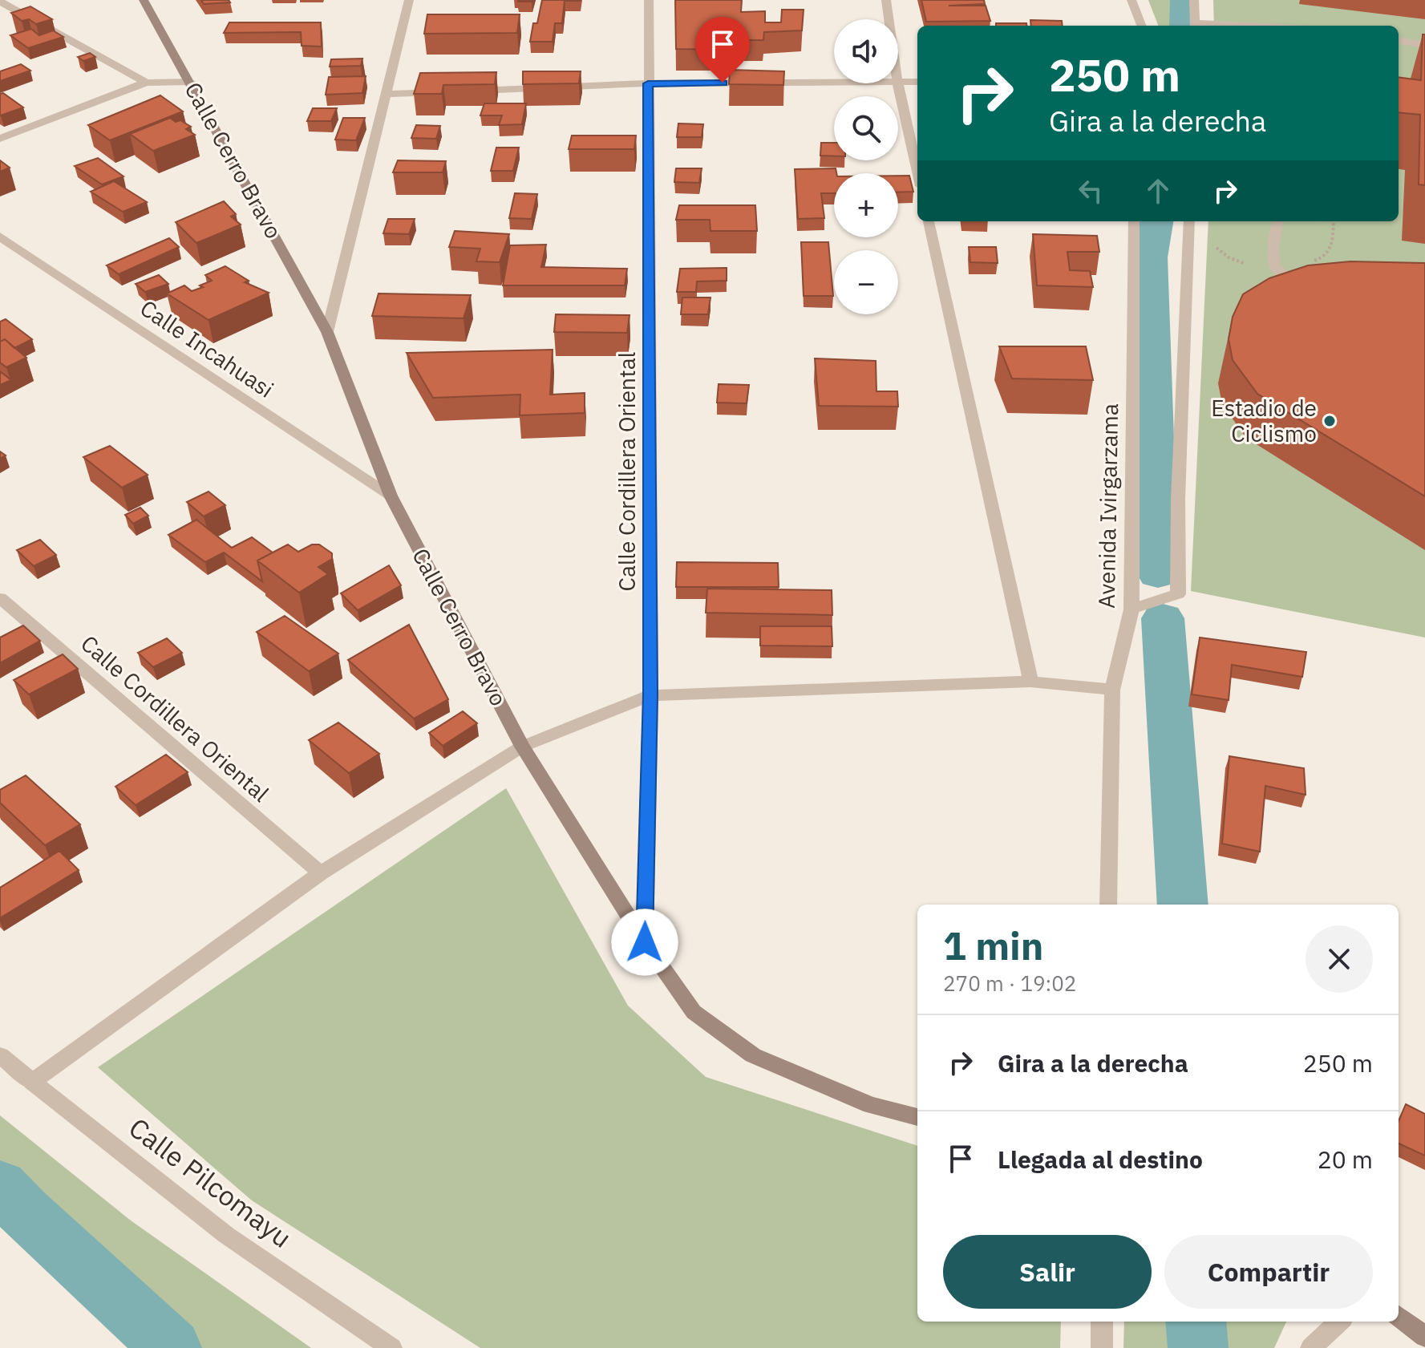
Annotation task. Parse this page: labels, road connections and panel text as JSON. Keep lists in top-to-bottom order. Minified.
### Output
{"streets":{"street":["Calle Cerro Bravo","Calle Incahuasi","Calle Cordillera Oriental","Avenida Ivirgarzama","Calle Pilcomayu"]},"crossings":[["Calle Cerro Bravo","Calle Incahuasi"],["Calle Cerro Bravo","Calle Cordillera Oriental"]],"places":["Estadio de Ciclismo"],"page":{"map_buttons":["+","−"],"turn":["250 m","Gira a la derecha"],"heading":["1 min","270 m · 19:02"],"list":[{"name":"Gira a la derecha","value":"250 m"},{"name":"Llegada al destino","value":"20 m"}],"buttons":["Salir","Compartir"]}}
